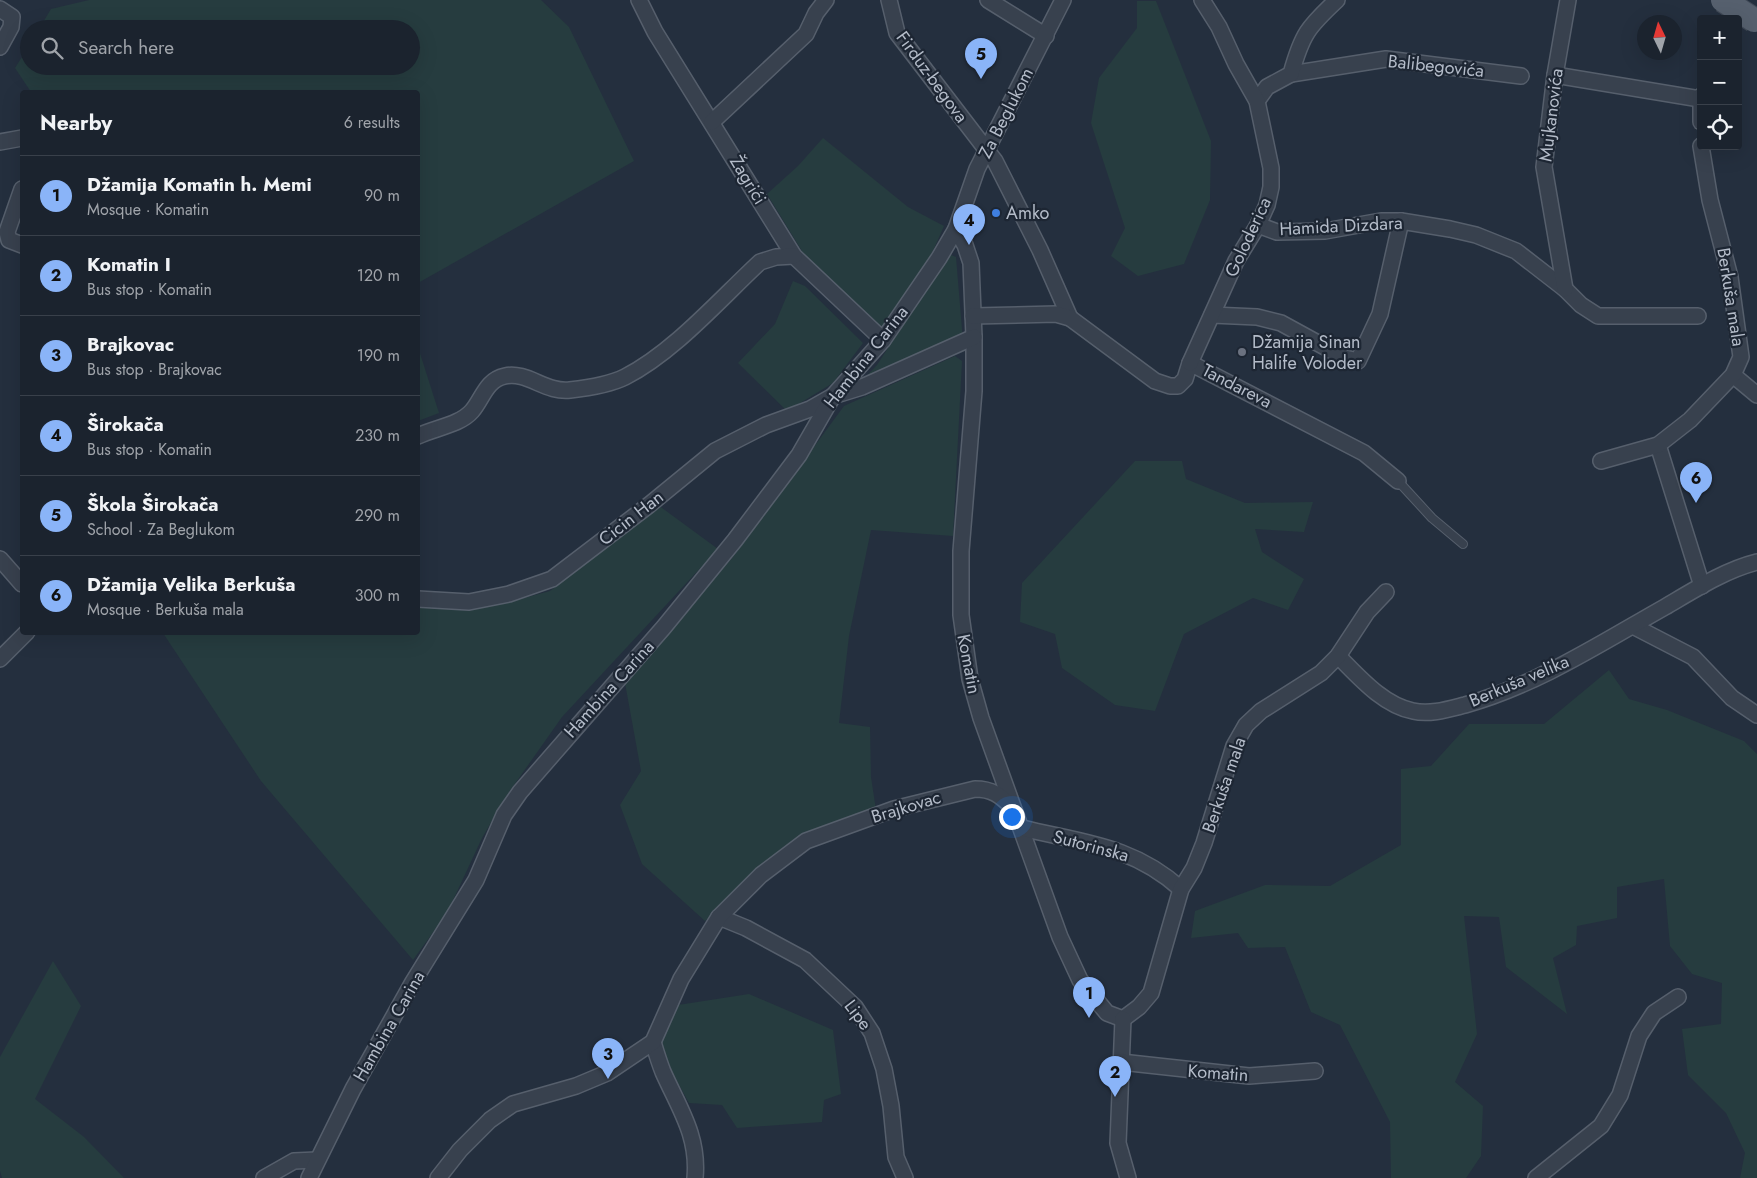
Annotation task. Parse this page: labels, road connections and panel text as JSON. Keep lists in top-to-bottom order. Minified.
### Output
{"streets":{"street":["Balibegovića","Firduz-begova","Za Beglukom","Mujkanovića","Žagrići","Hamida Dizdara","Goloderica","Berkuša mala","Hambina Carina","Tandareva","Cicin Han","Komatin","Berkuša velika","Brajkovac","Sutorinska","Lipe"]},"crossings":[["Firduz-begova","Za Beglukom"],["Za Beglukom","Hambina Carina"],["Za Beglukom","Komatin"],["Mujkanovića","Hamida Dizdara"],["Žagrići","Hambina Carina"],["Hamida Dizdara","Goloderica"],["Goloderica","Tandareva"],["Berkuša mala","Komatin"],["Berkuša mala","Berkuša velika"],["Berkuša mala","Sutorinska"],["Hambina Carina","Cicin Han"],["Hambina Carina","Komatin"],["Tandareva","Komatin"],["Komatin","Brajkovac"],["Komatin","Sutorinska"],["Brajkovac","Lipe"]],"places":["Amko","Džamija Sinan Halife Voloder"],"north":"top","page":{"map_buttons":["+","−"],"search":"Search here","pins":["5","4","6","1","3","2"],"heading":["Nearby","6 results"],"list":[{"mark":"1","name":"Džamija Komatin h. Memi","note":"Mosque · Komatin","value":"90 m"},{"mark":"2","name":"Komatin I","note":"Bus stop · Komatin","value":"120 m"},{"mark":"3","name":"Brajkovac","note":"Bus stop · Brajkovac","value":"190 m"},{"mark":"4","name":"Širokača","note":"Bus stop · Komatin","value":"230 m"},{"mark":"5","name":"Škola Širokača","note":"School · Za Beglukom","value":"290 m"},{"mark":"6","name":"Džamija Velika Berkuša","note":"Mosque · Berkuša mala","value":"300 m"}]}}
